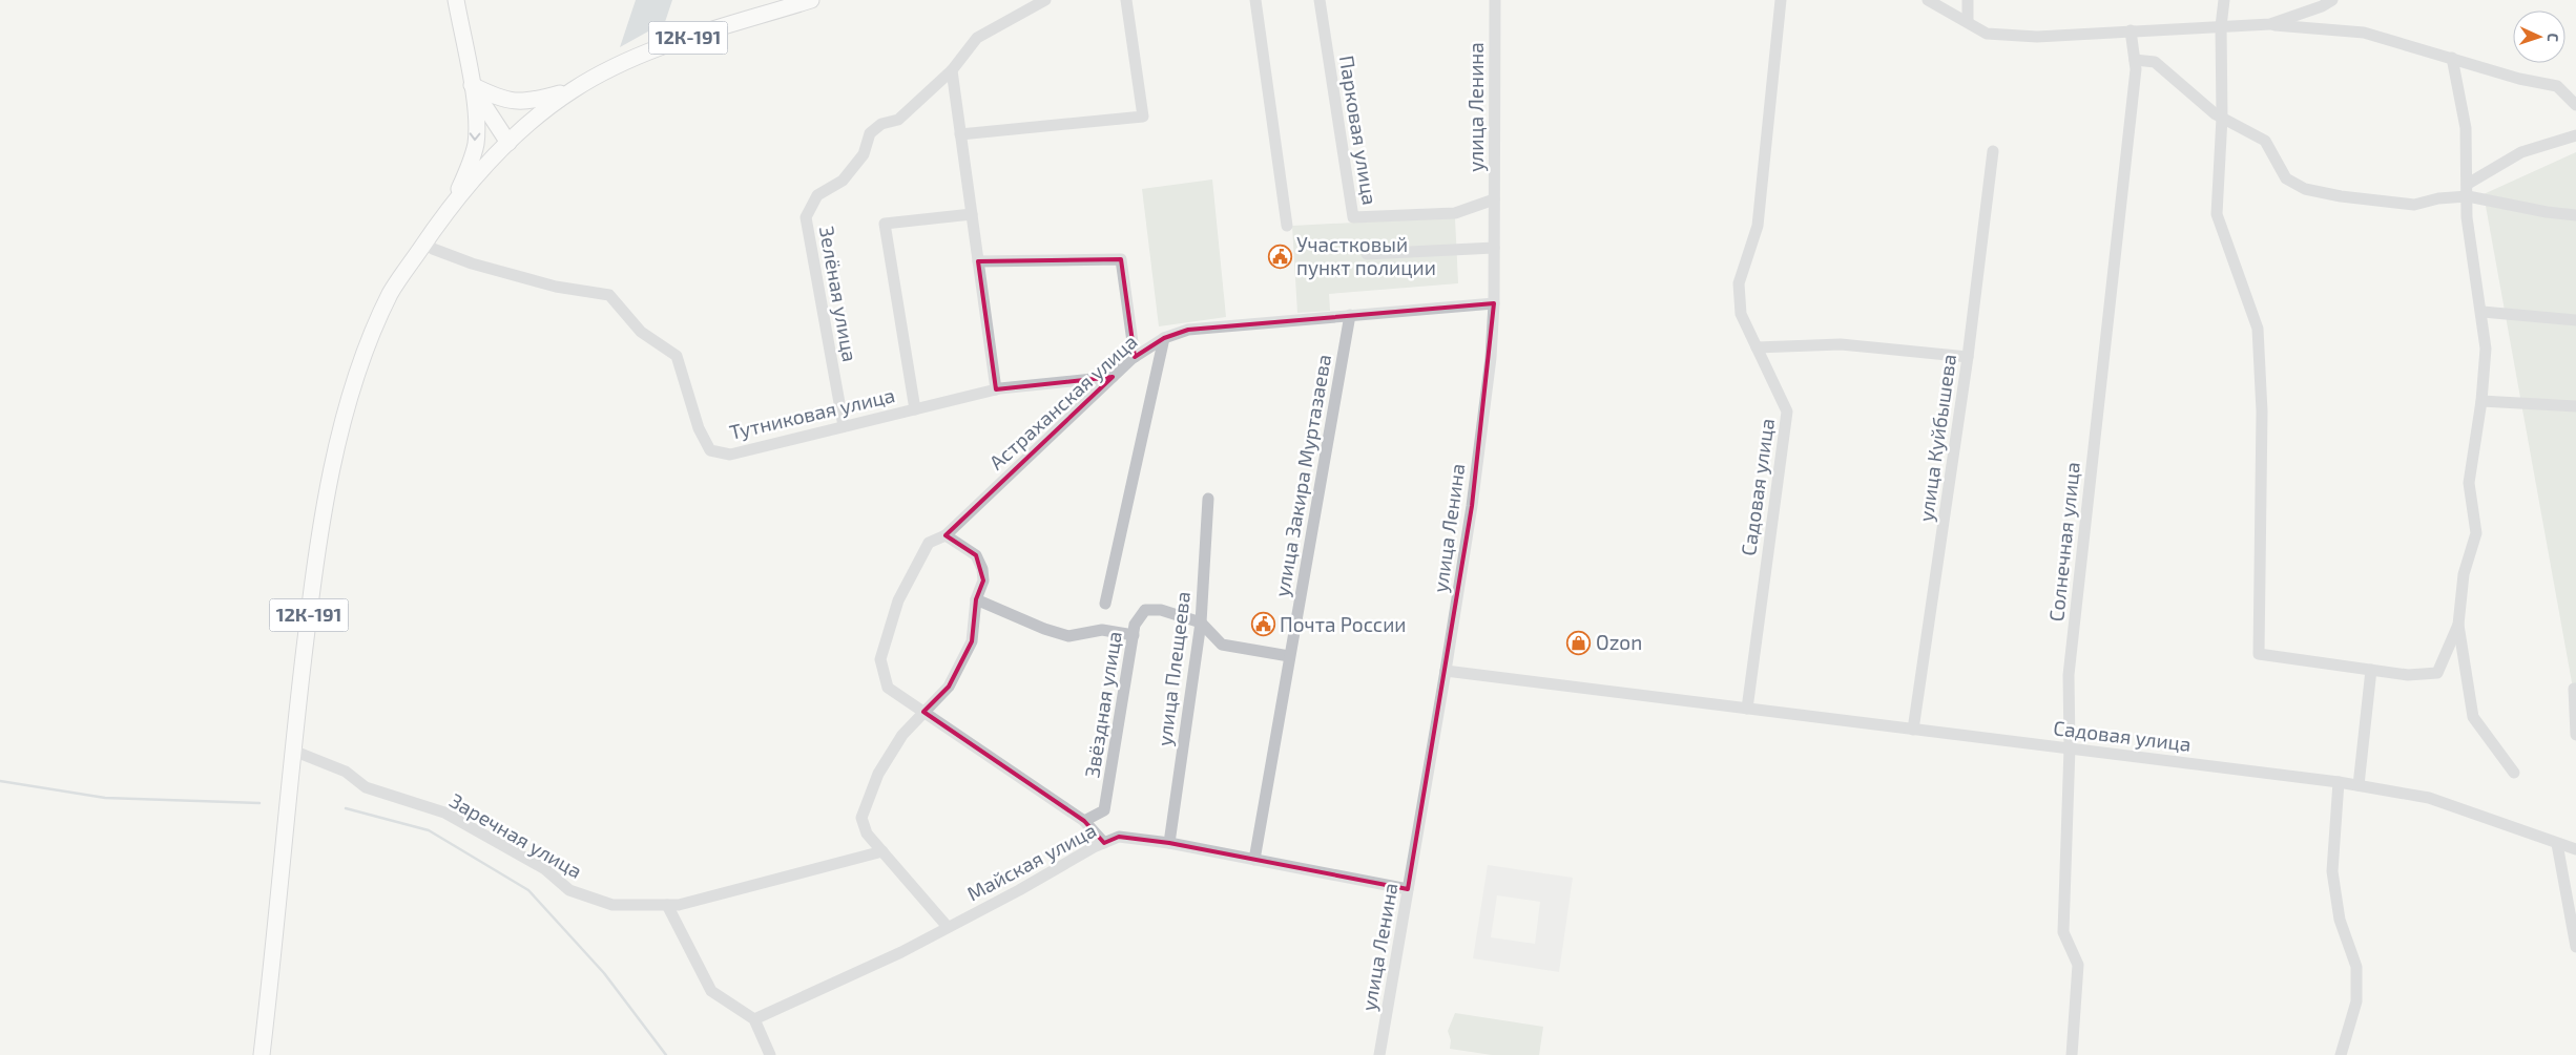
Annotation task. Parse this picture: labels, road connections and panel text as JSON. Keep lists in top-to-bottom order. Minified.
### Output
{"streets":{"main road":["12К-191"],"street":["улица Ленина","Парковая улица","Зелёная улица","Астраханская улица","Тутниковая улица","улица Куйбышева","улица Закира Муртазаева","Садовая улица","Солнечная улица","улица Плещеева","Звёздная улица","Заречная улица","Майская улица"]},"crossings":[["12К-191","Тутниковая улица"],["12К-191","Заречная улица"],["улица Ленина","Парковая улица"],["улица Ленина","Астраханская улица"],["улица Ленина","Садовая улица"],["улица Ленина","Майская улица"],["Зелёная улица","Тутниковая улица"],["Астраханская улица","Тутниковая улица"],["Астраханская улица","улица Закира Муртазаева"],["Астраханская улица","Звёздная улица"],["Астраханская улица","Майская улица"],["улица Куйбышева","Садовая улица"],["улица Закира Муртазаева","Майская улица"],["Садовая улица","Солнечная улица"],["улица Плещеева","Звёздная улица"],["улица Плещеева","Майская улица"]],"places":{"public building":["Участковый пункт полиции","Почта России"],"shop":["Ozon"]},"north":"right"}
